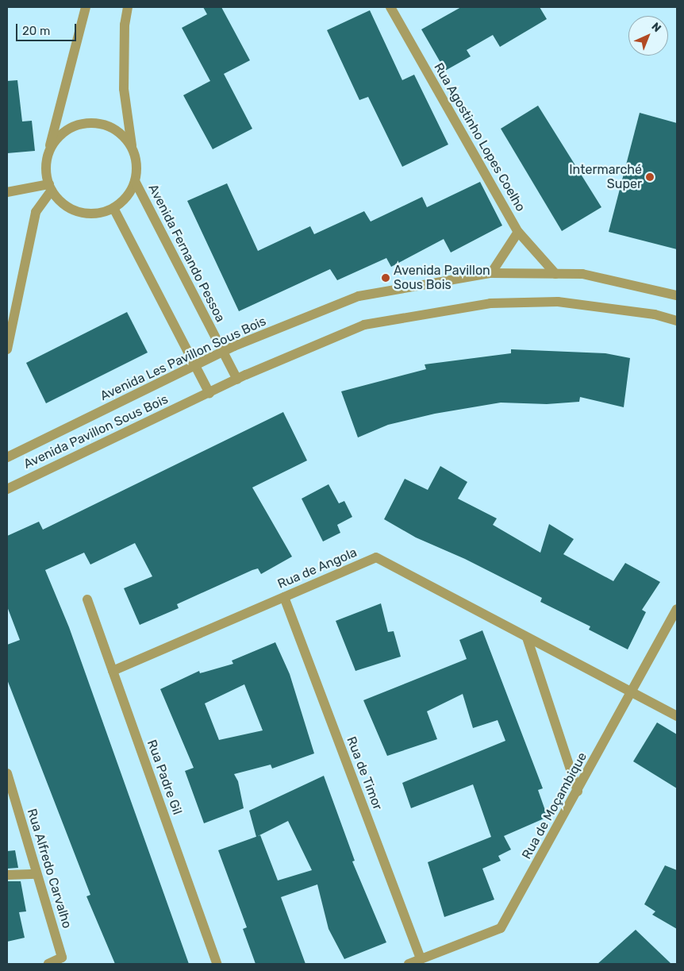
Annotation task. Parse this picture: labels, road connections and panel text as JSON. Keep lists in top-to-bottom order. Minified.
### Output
{"streets":{"street":["Rua Agostinho Lopes Coelho","Avenida Fernando Pessoa","Avenida Les Pavillon Sous Bois","Avenida Pavillon Sous Bois","Rua de Angola","Rua de Timor","Rua Padre Gil","Rua de Moçambique","Rua Alfredo Carvalho"]},"crossings":[["Avenida Fernando Pessoa","Avenida Les Pavillon Sous Bois"],["Avenida Fernando Pessoa","Avenida Pavillon Sous Bois"],["Rua de Angola","Rua de Timor"],["Rua de Angola","Rua Padre Gil"],["Rua de Angola","Rua de Moçambique"],["Rua de Timor","Rua de Moçambique"]],"places":["Intermarché Super","Avenida Pavillon Sous Bois"],"scale_bar":"20 m","north":"top right"}
